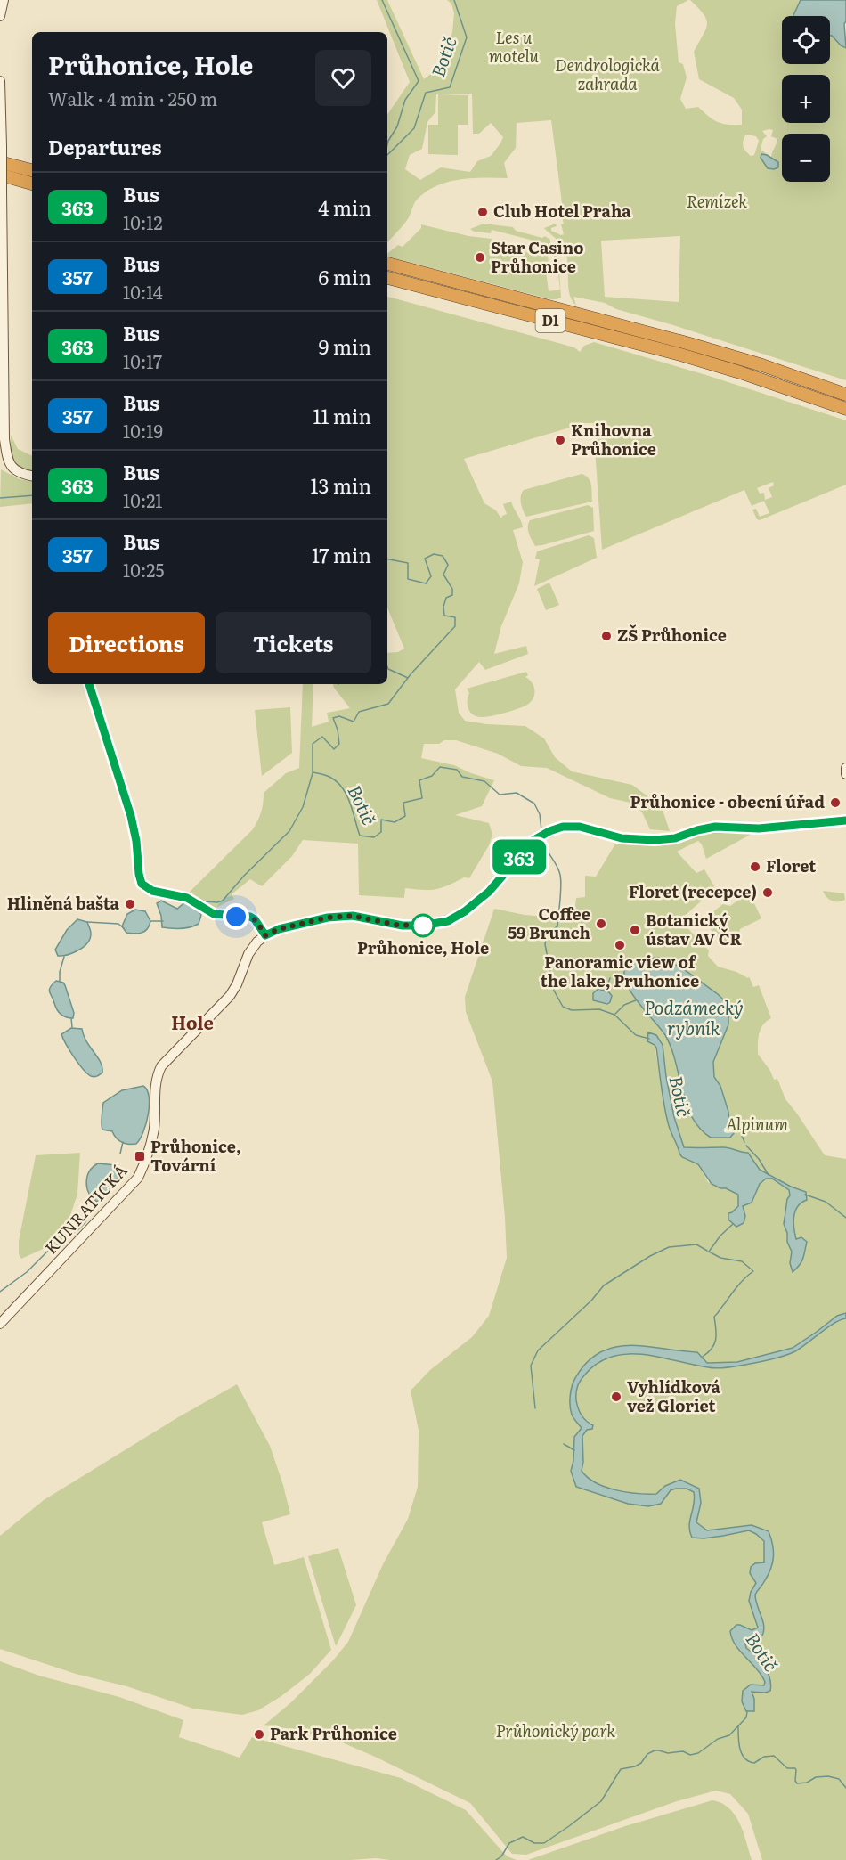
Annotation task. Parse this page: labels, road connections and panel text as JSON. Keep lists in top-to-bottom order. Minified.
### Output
{"streets":{"highway":["D1"],"street":["KUNRATICKÁ"]},"districts":["Hole"],"water":["Botič","Podzámecký rybník"],"parks":["Les u motelu","Dendrologická zahrada","Remízek","Alpinum","Průhonický park"],"places":{"other":["Club Hotel Praha","Star Casino Průhonice","Knihovna Průhonice","ZŠ Průhonice","Průhonice - obecní úřad","Floret","Floret (recepce)","Hliněná bašta","Coffee 59 Brunch","Průhonice, Hole","Botanický ústav AV ČR","Panoramic view of the lake, Pruhonice","Vyhlídková vež Gloriet","Park Průhonice"],"transit":["Průhonice, Tovární"]},"lines":["bus line 363"],"page":{"on_map":"363","map_buttons":["+","−"],"heading":[["Průhonice, Hole","Walk · 4 min · 250 m"],"Departures"],"list":[{"mark":"363","name":"Bus","note":"10:12","value":"4 min"},{"mark":"357","name":"Bus","note":"10:14","value":"6 min"},{"mark":"363","name":"Bus","note":"10:17","value":"9 min"},{"mark":"357","name":"Bus","note":"10:19","value":"11 min"},{"mark":"363","name":"Bus","note":"10:21","value":"13 min"},{"mark":"357","name":"Bus","note":"10:25","value":"17 min"}],"buttons":["Directions","Tickets"]}}
